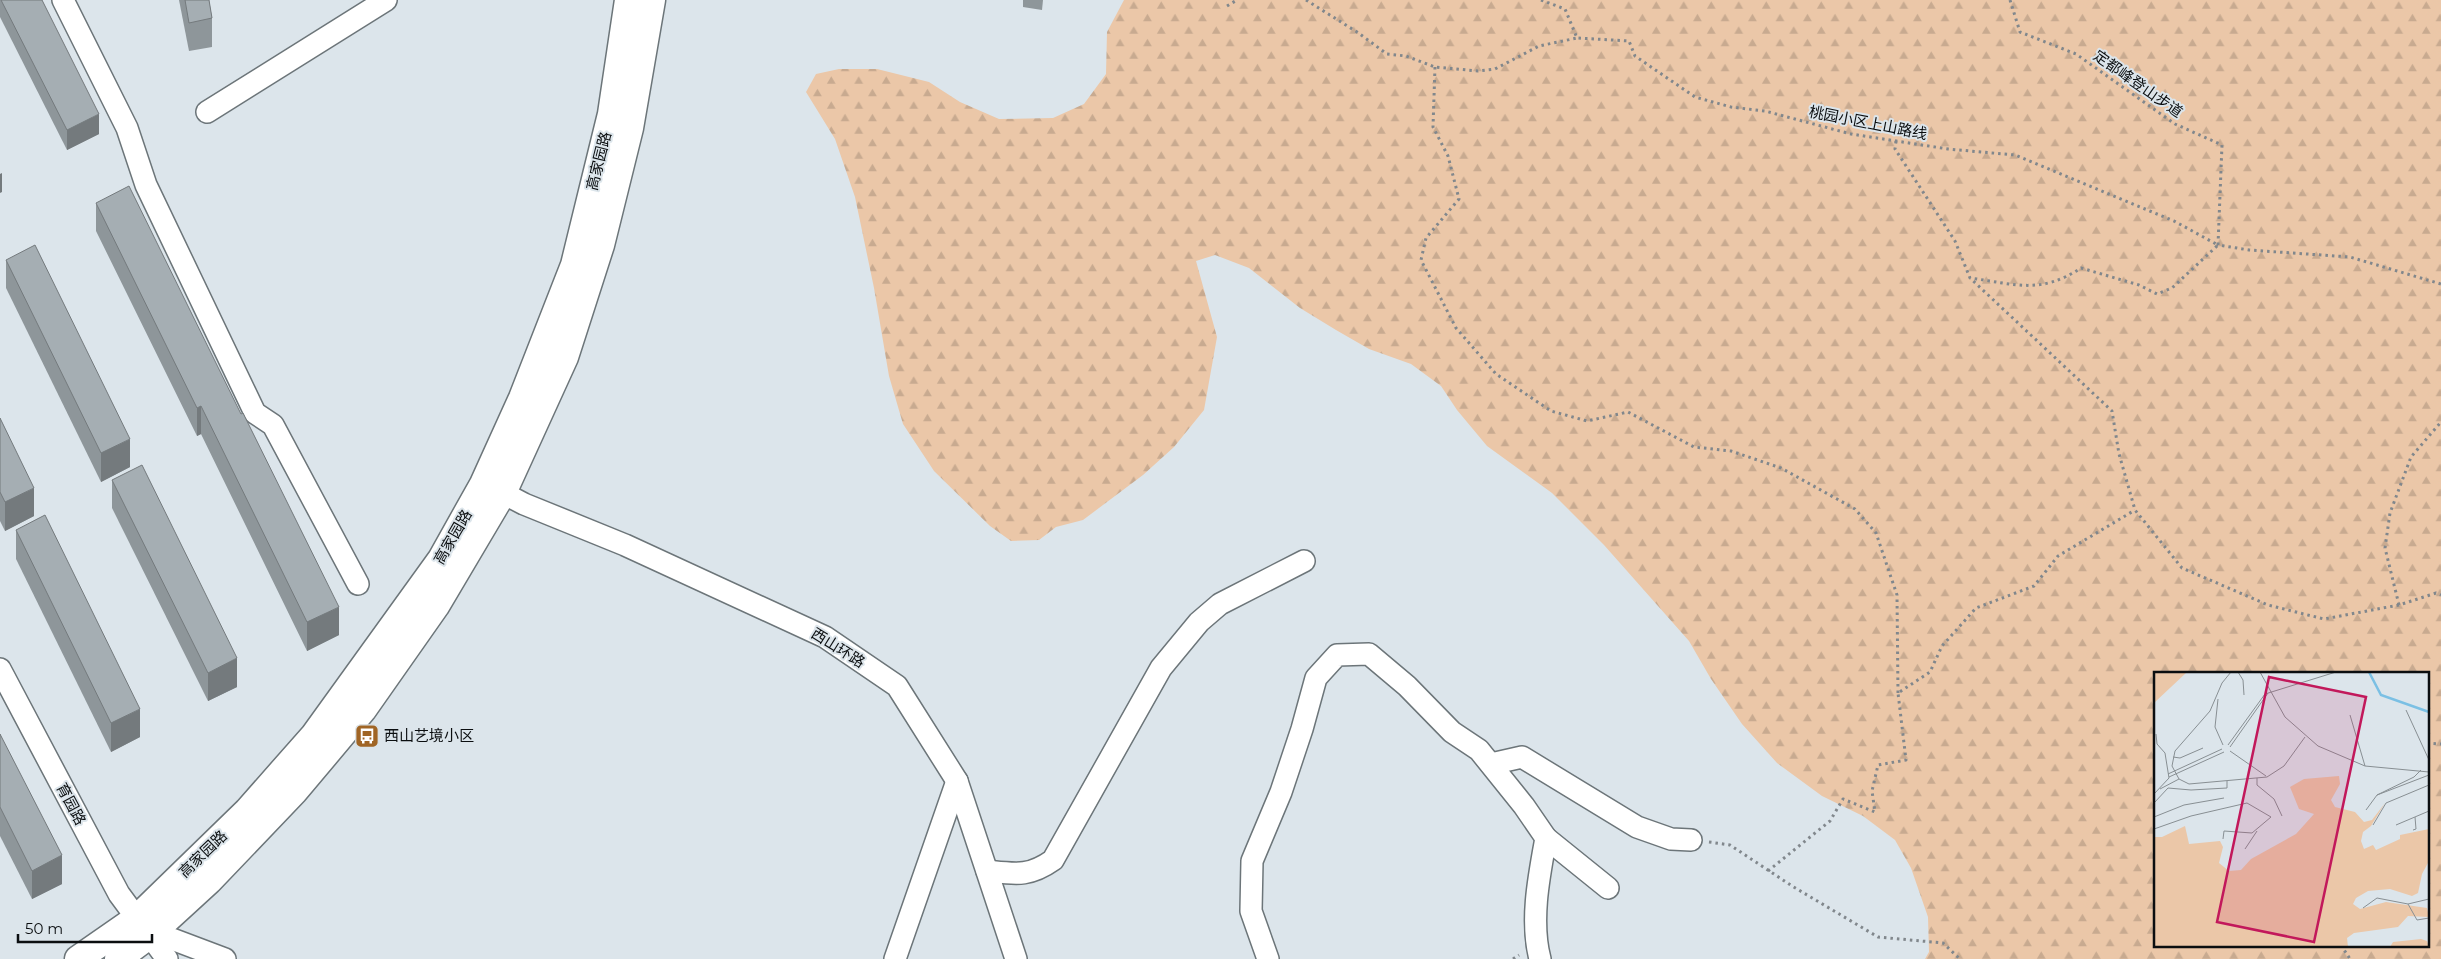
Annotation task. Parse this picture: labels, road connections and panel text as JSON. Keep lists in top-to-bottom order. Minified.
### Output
{"streets":{"main road":["高家园路"],"street":["西山环路","育园路"],"path":["定都峰登山步道","桃园小区上山路线"]},"crossings":[["定都峰登山步道","桃园小区上山路线"],["高家园路","西山环路"],["高家园路","育园路"]],"places":{"bus stop":["西山艺境小区"]},"scale_bar":"50 m"}
